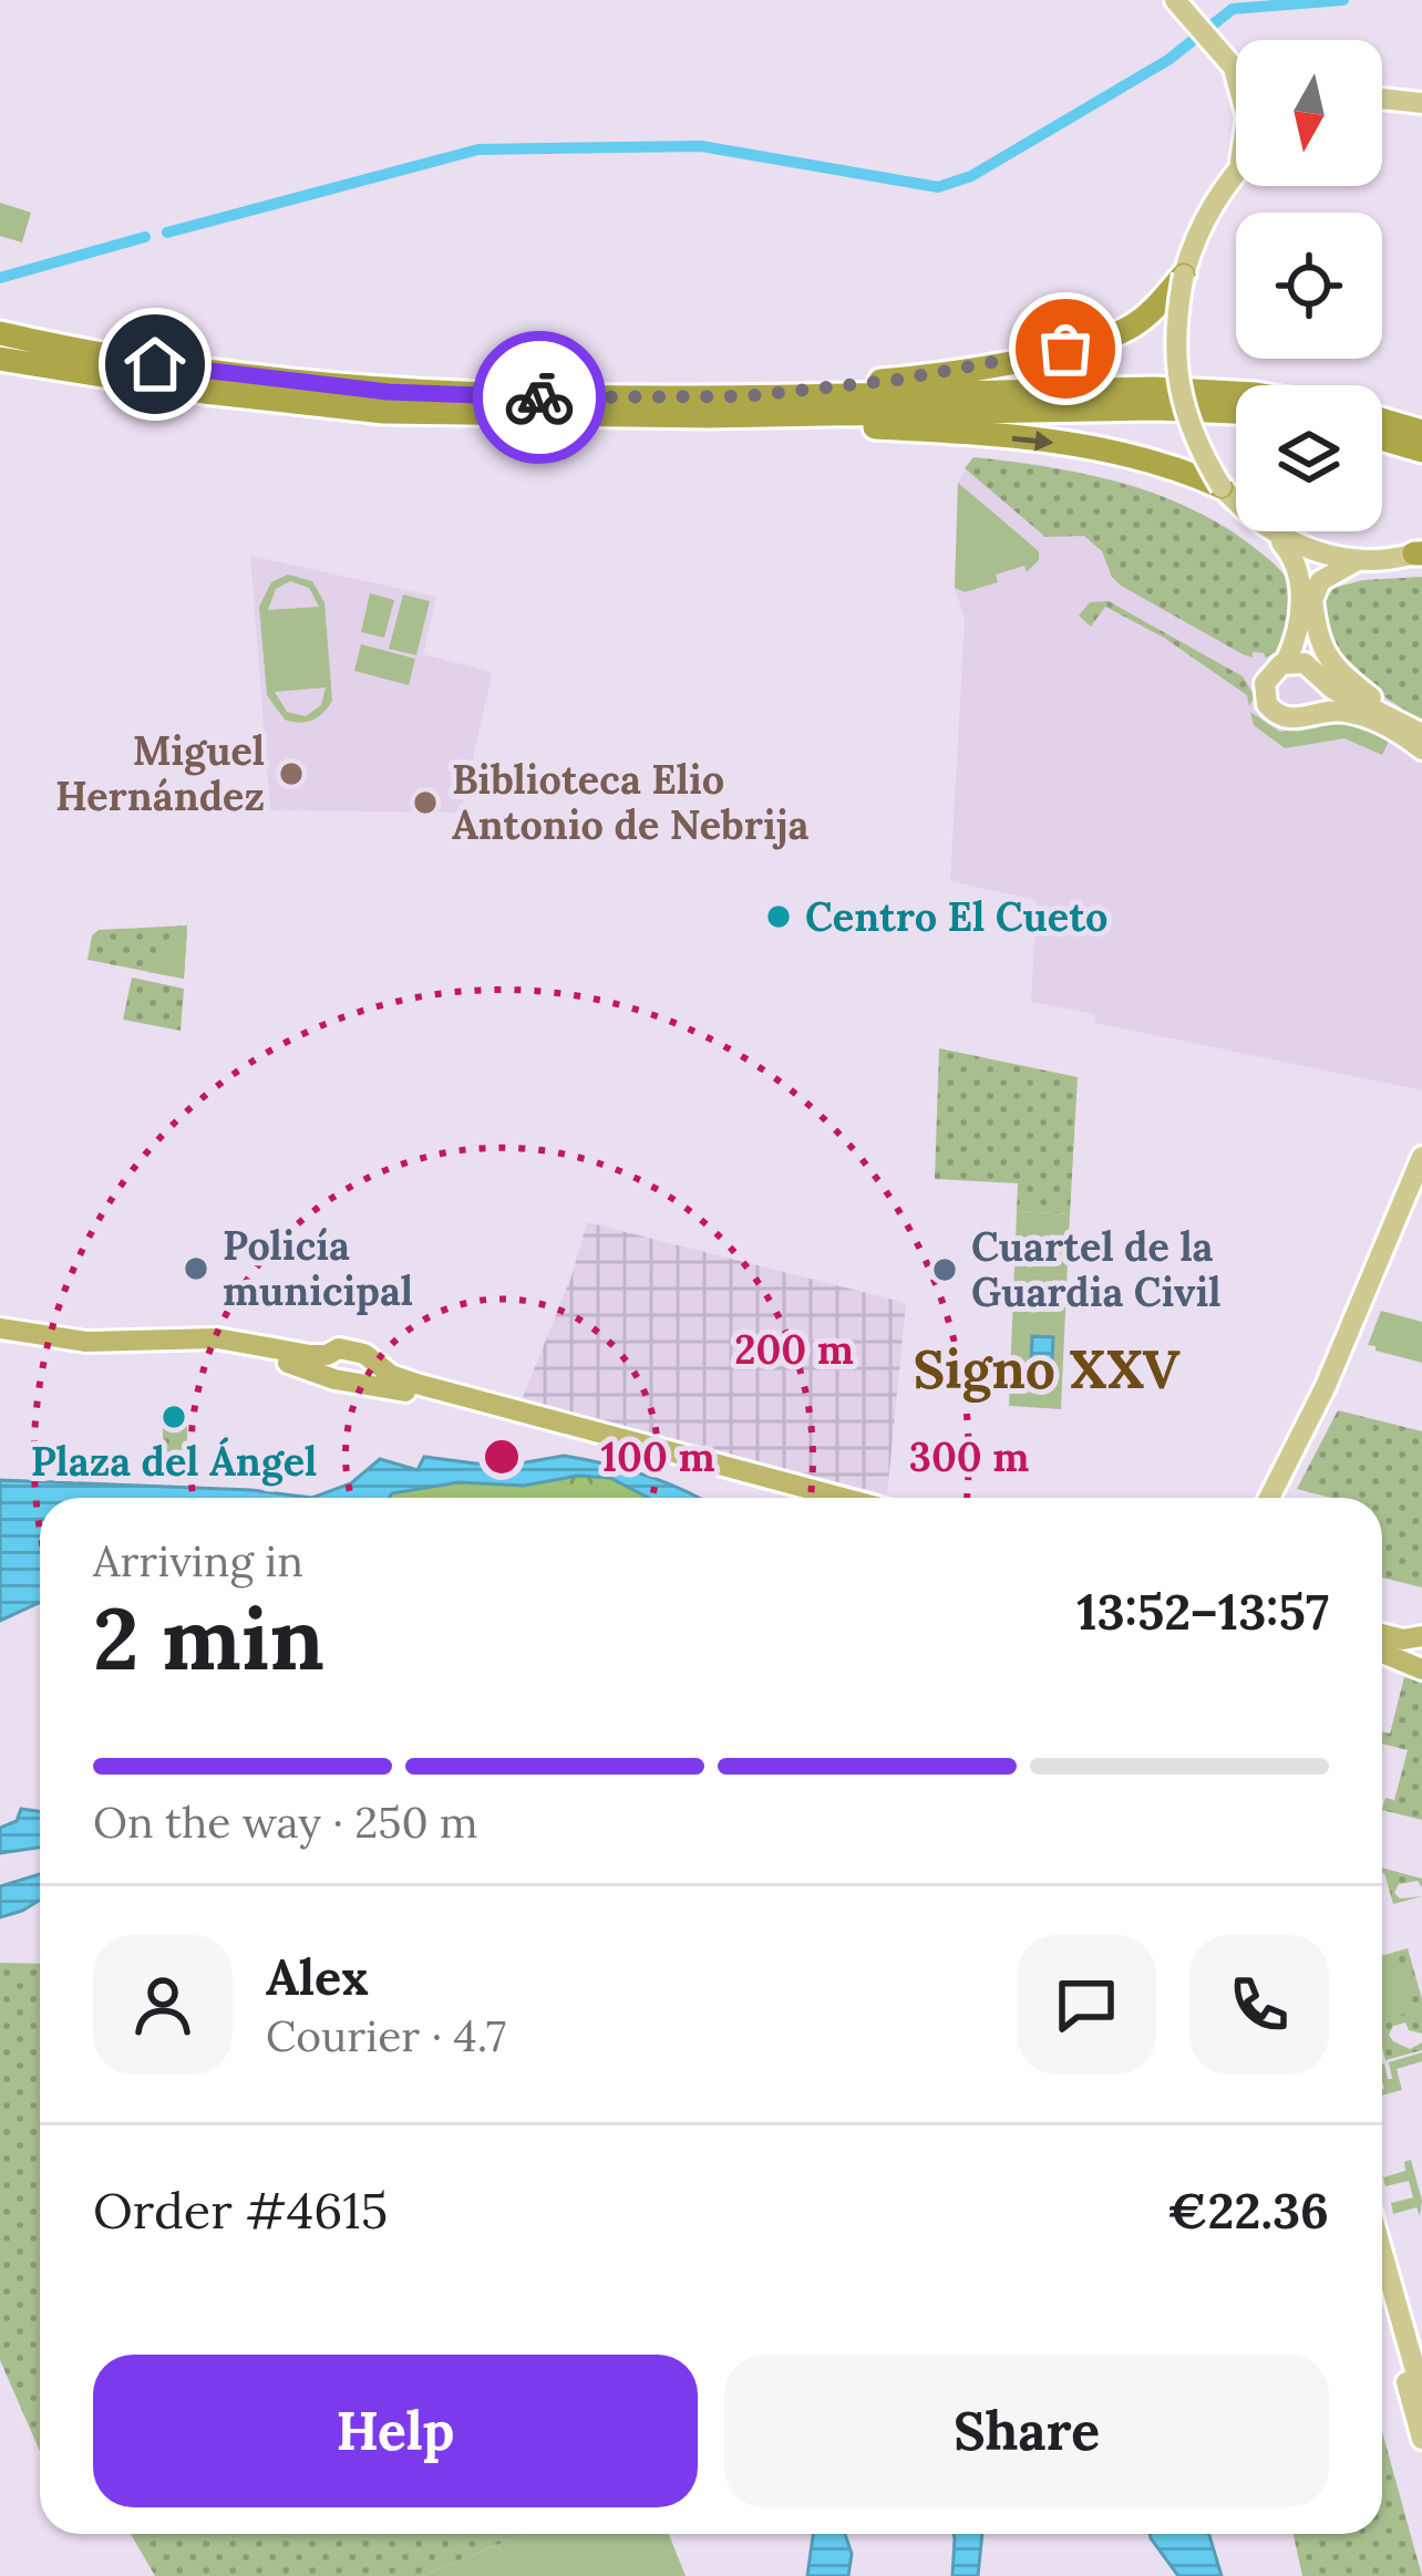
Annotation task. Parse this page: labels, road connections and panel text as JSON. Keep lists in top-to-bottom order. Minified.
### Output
{"districts":["Signo XXV"],"places":["Miguel Hernández","Biblioteca Elio Antonio de Nebrija","Centro El Cueto","Policía municipal","Cuartel de la Guardia Civil","Plaza del Ángel"],"north":"bottom","page":{"heading":["2 min","Arriving in","13:52–13:57"],"panel":["Alex","Courier · 4.7","Order #4615","€22.36"],"bar":"On the way · 250 m","buttons":["Help","Share"]},"rings":["200 m","100 m","300 m"]}
